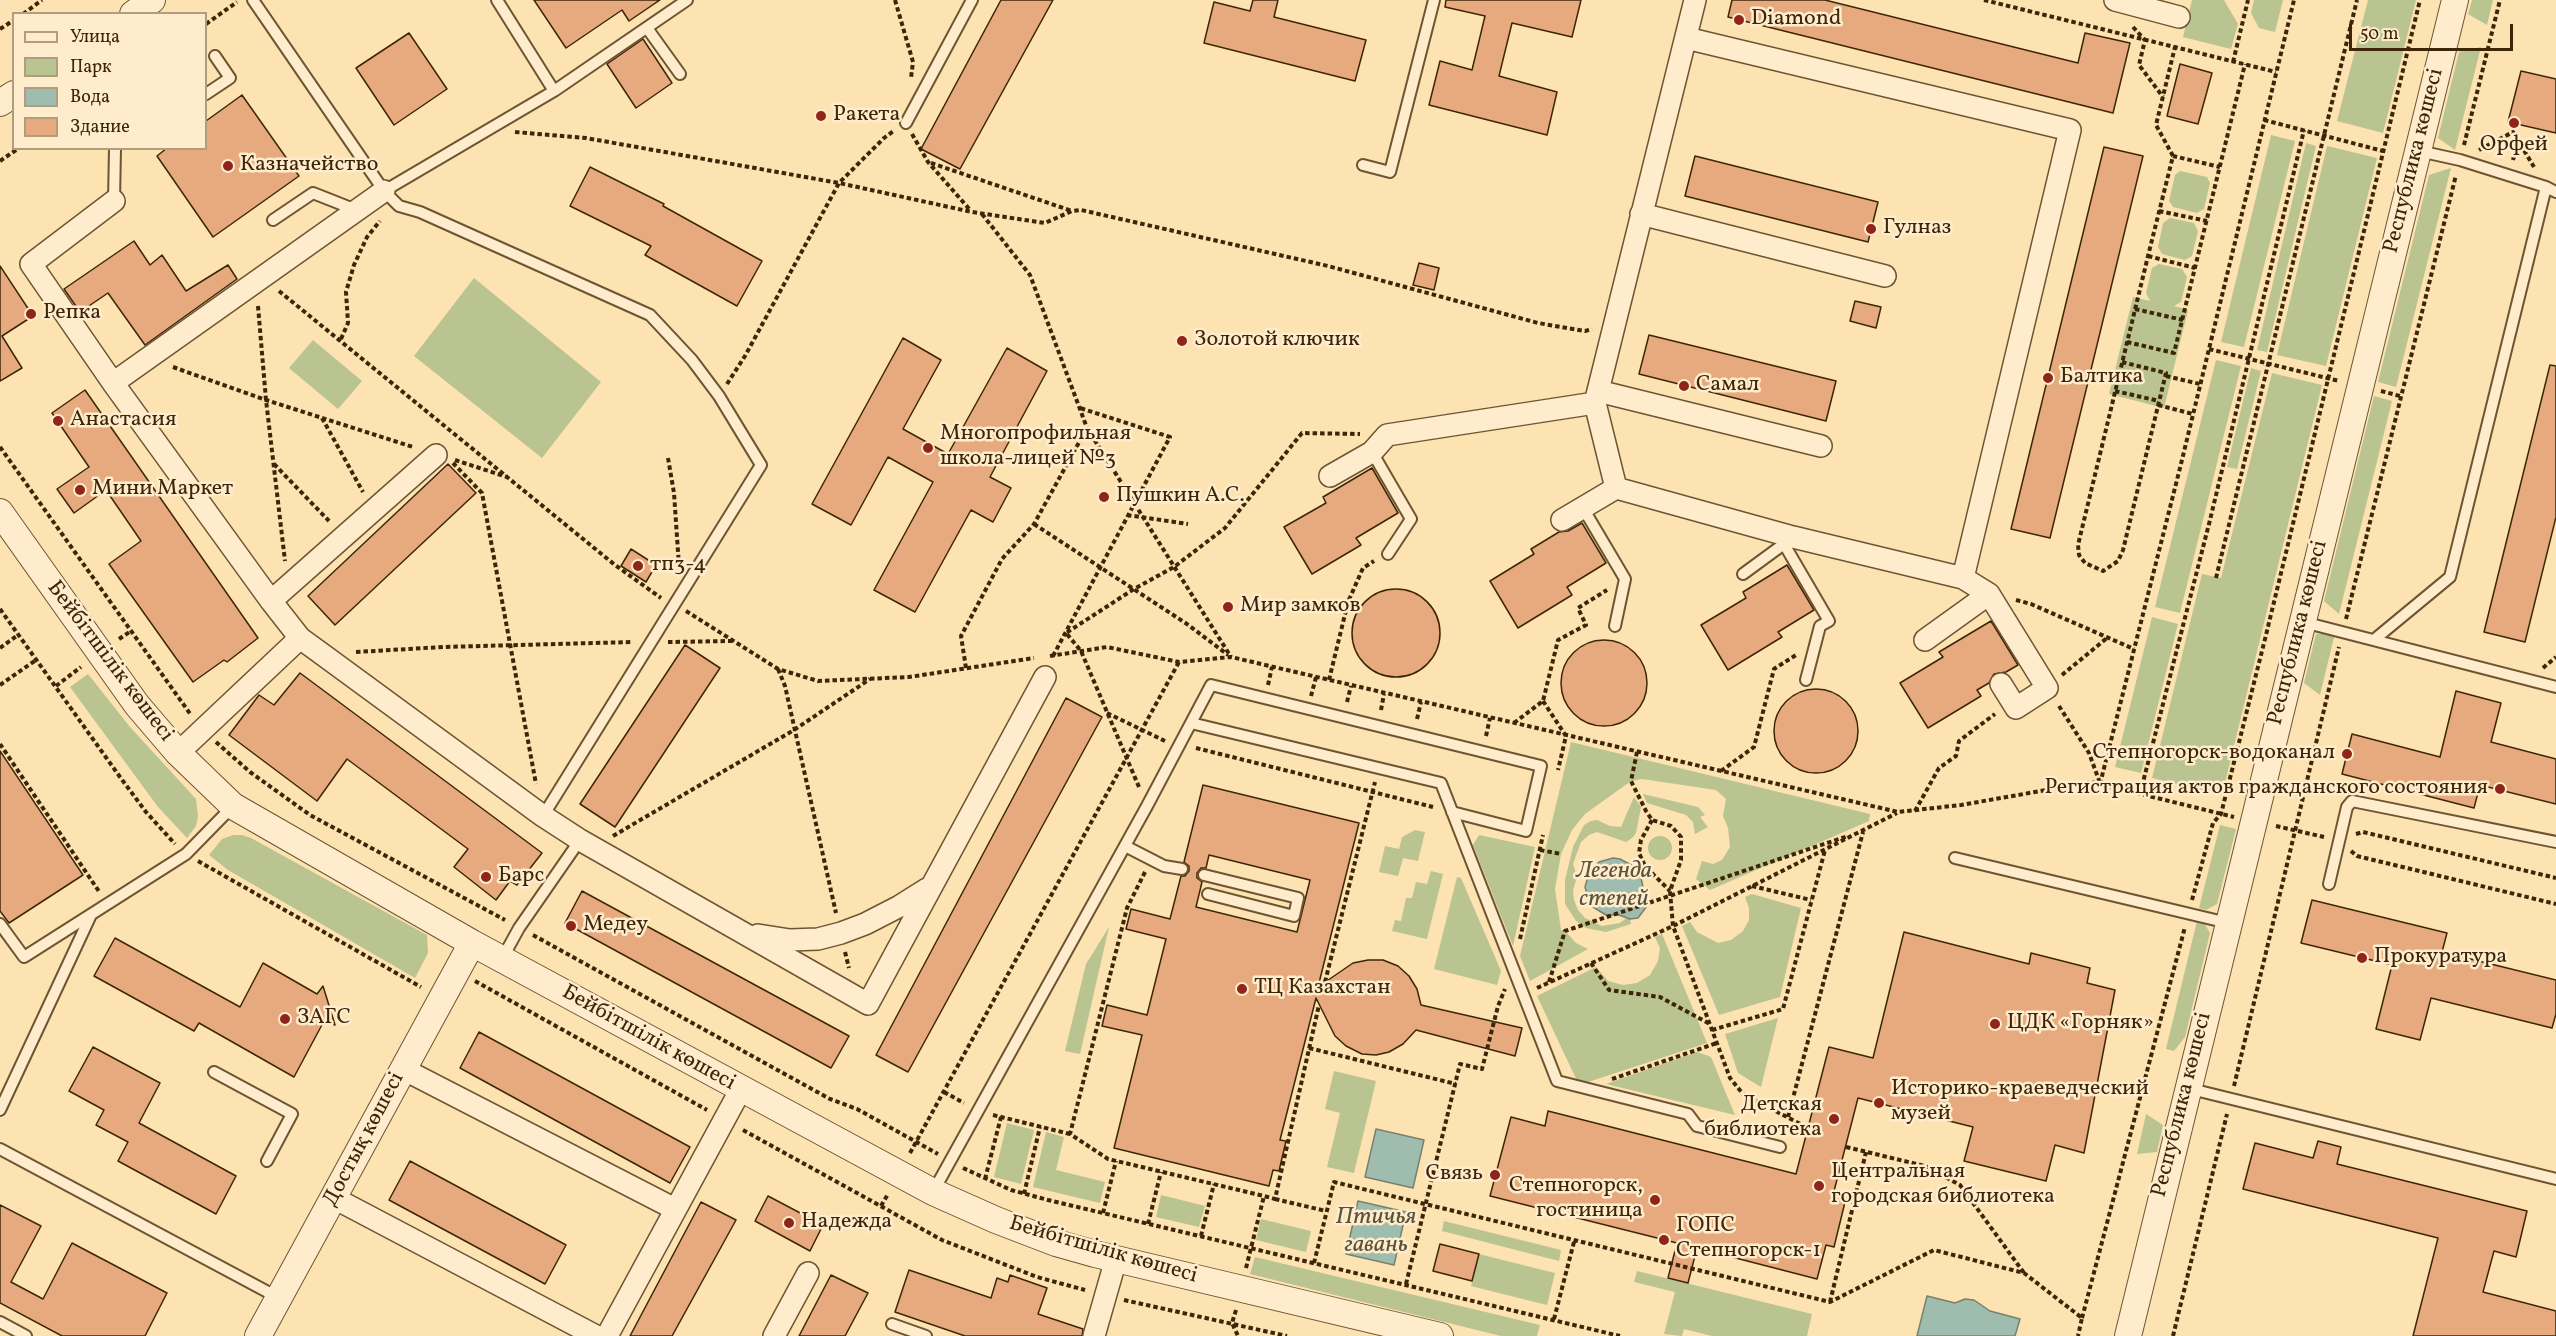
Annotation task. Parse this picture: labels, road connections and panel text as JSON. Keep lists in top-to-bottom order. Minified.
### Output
{"streets":{"street":["Республика көшесі","Бейбітшілік көшесі","Достық көшесі"]},"crossings":[["Бейбітшілік көшесі","Достық көшесі"]],"water":["Легенда степей","Птичья гавань"],"places":["Diamond","Ракета","Орфей","Казначейство","Гулназ","Репка","Золотой ключик","Балтика","Самал","Анастасия","Многопрофильная школа-лицей №3","Мини Маркет","Пушкин А.С.","тп3-4","Мир замков","Степногорск-водоканал","Регистрация актов гражданского состояния","Барс","Медеу","Прокуратура","ТЦ Казахстан","ЗАГС","ЦДК «Горняк»","Историко-краеведческий музей","Детская библиотека","Связь","Центральная городская библиотека","Степногорск, гостиница","Надежда","ГОПС Степногорск-1"],"legend":["Улица","Парк","Вода","Здание"],"scale_bar":"50 m"}
